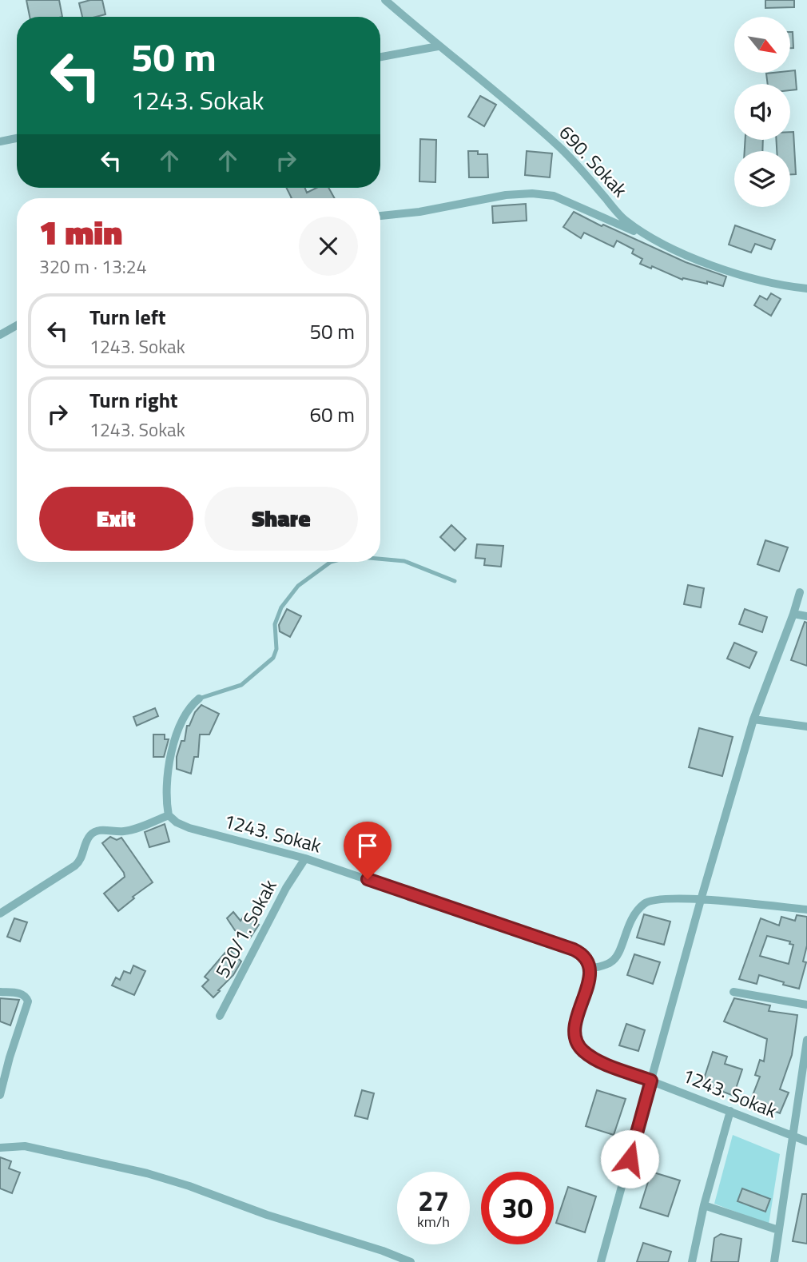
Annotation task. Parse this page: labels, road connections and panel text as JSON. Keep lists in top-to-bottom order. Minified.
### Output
{"streets":{"street":["690. Sokak","1243. Sokak","520/1. Sokak"]},"crossings":[["1243. Sokak","520/1. Sokak"]],"north":"bottom right","page":{"turn":["50 m","1243. Sokak"],"heading":["1 min","320 m · 13:24"],"list":[{"name":"Turn left","note":"1243. Sokak","value":"50 m"},{"name":"Turn right","note":"1243. Sokak","value":"60 m"}],"buttons":["Exit","Share"],"speed":"27 km/h","limit":"30"}}
